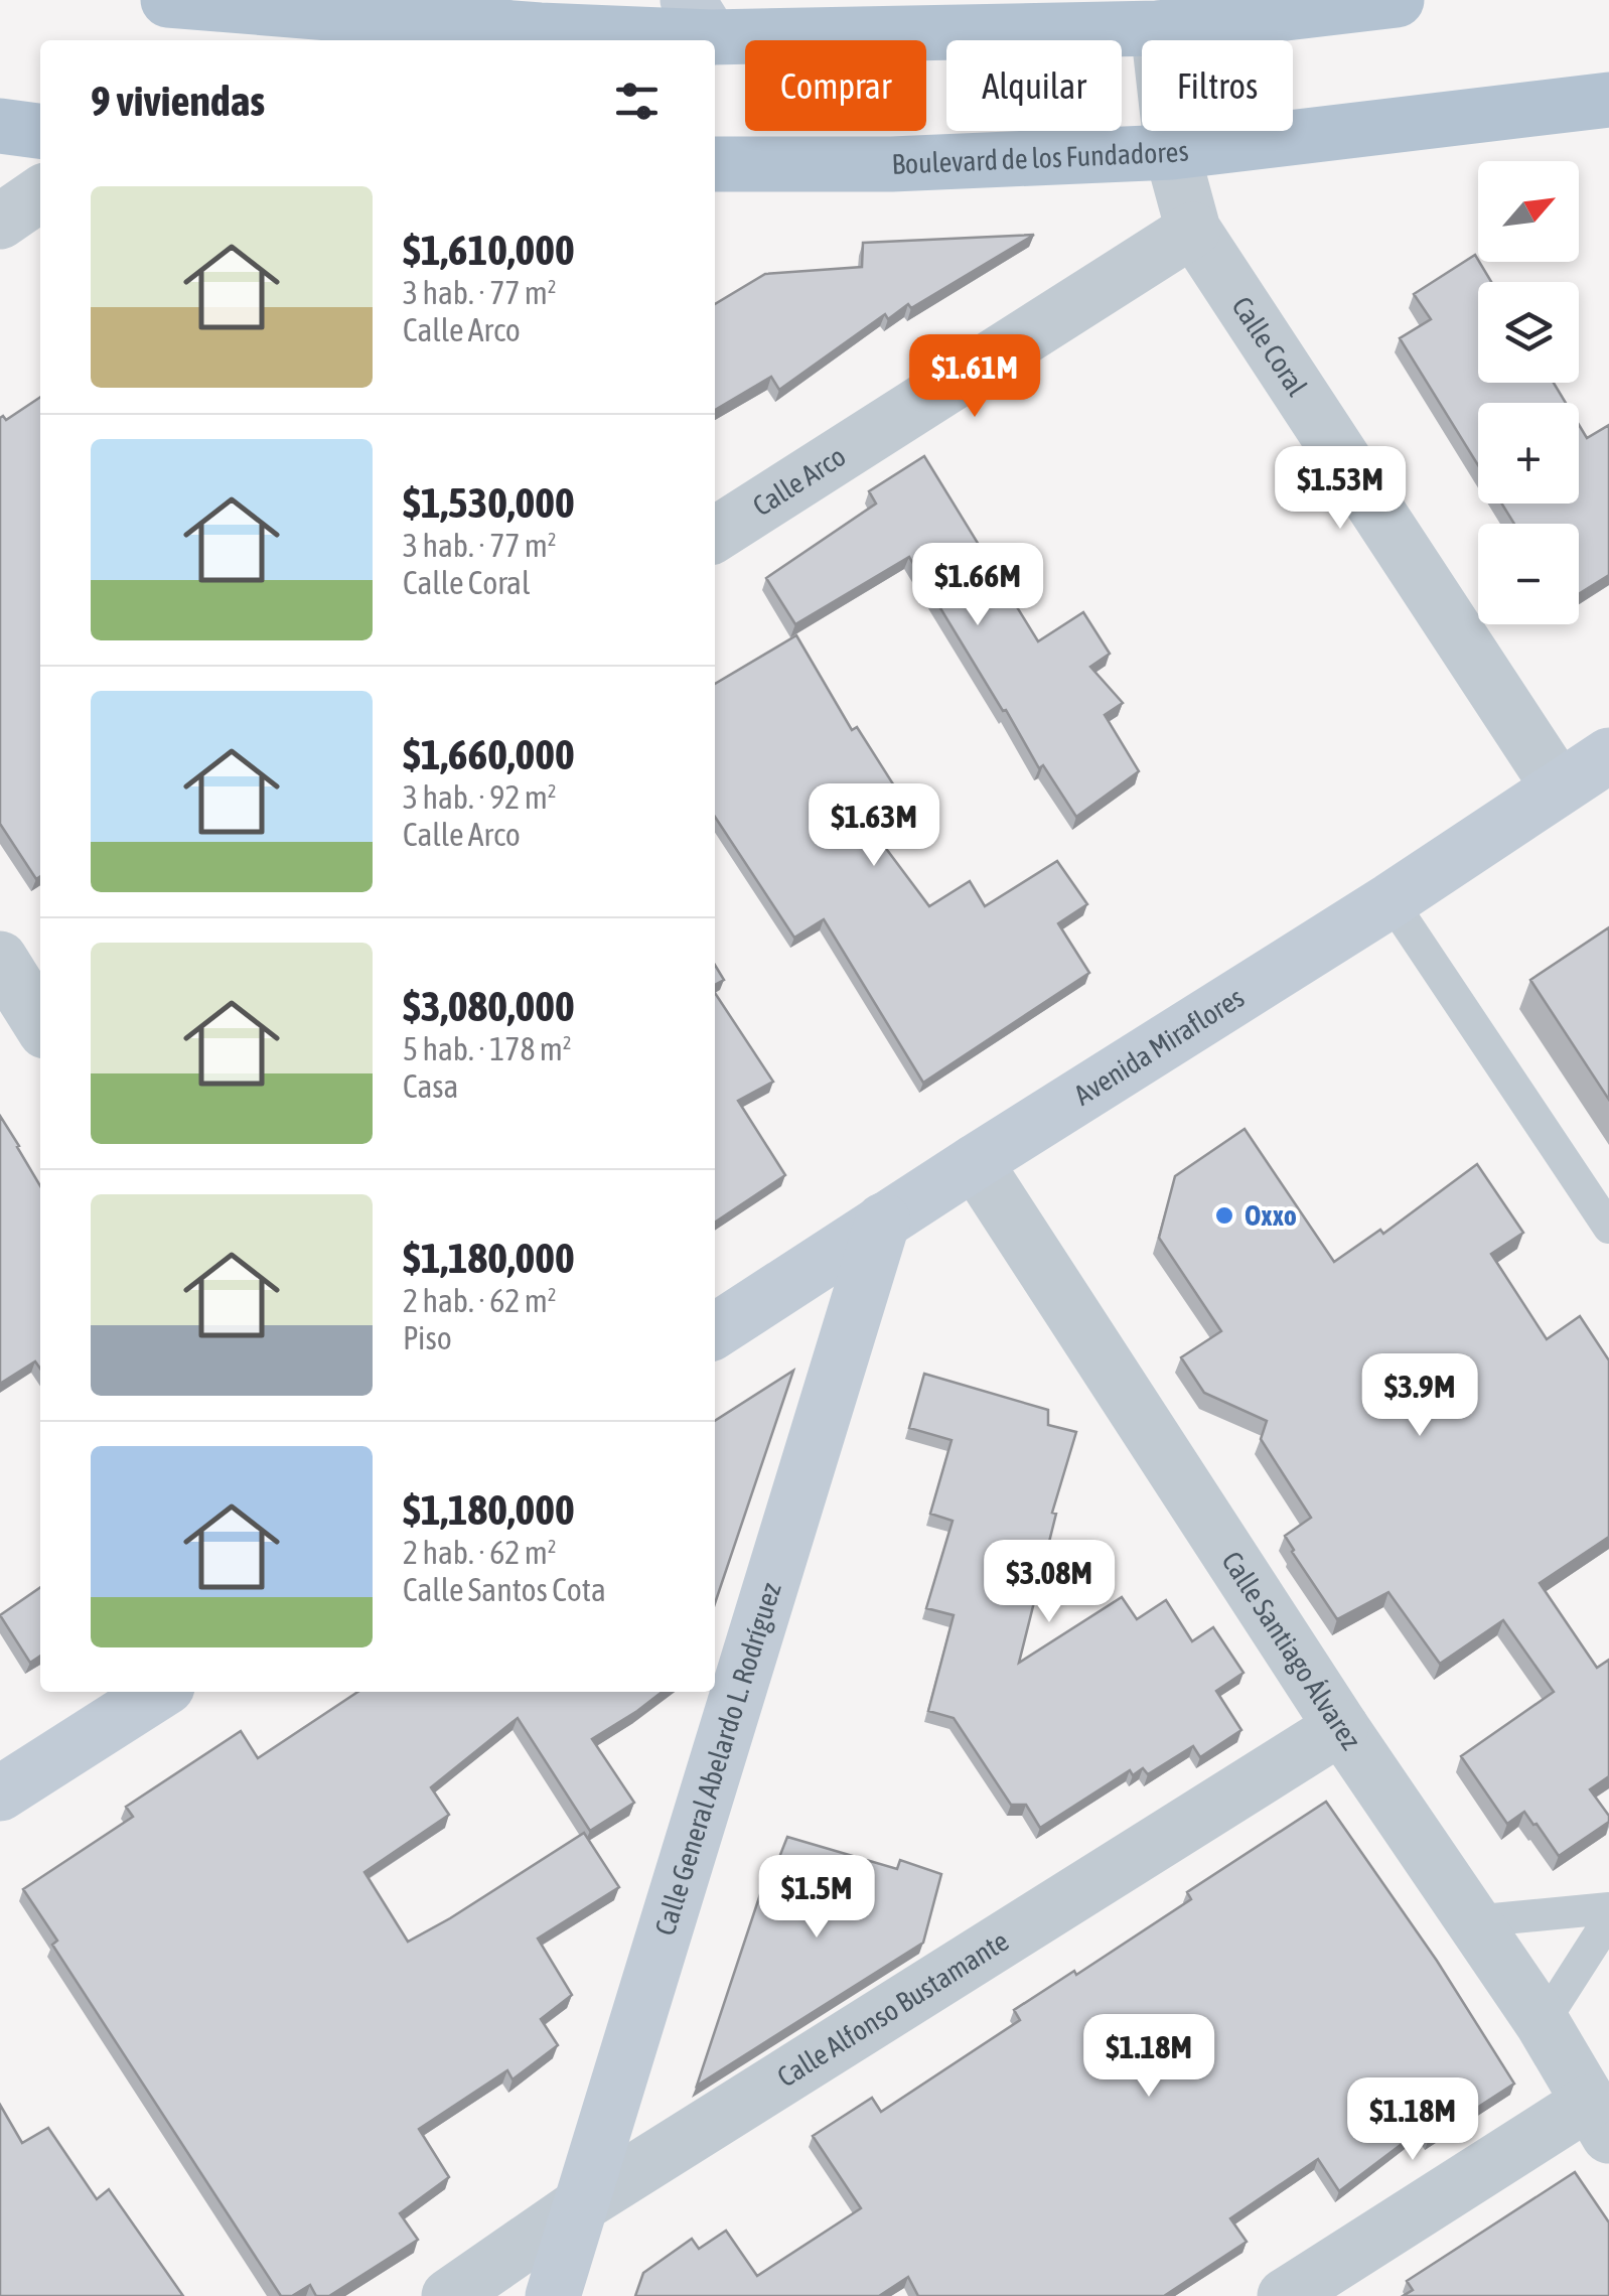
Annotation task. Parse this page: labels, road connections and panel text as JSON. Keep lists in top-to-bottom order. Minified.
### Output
{"streets":{"main road":["Boulevard de los Fundadores","Avenida Miraflores","Calle General Abelardo L. Rodríguez"],"street":["Calle Coral","Calle Arco","Calle Santiago Álvarez","Calle Alfonso Bustamante"]},"crossings":[["Boulevard de los Fundadores","Calle Coral"],["Calle Coral","Calle Arco"],["Calle Coral","Avenida Miraflores"],["Avenida Miraflores","Calle Santiago Álvarez"],["Avenida Miraflores","Calle General Abelardo L. Rodríguez"],["Calle Santiago Álvarez","Calle Alfonso Bustamante"],["Calle General Abelardo L. Rodríguez","Calle Alfonso Bustamante"]],"places":["Oxxo"],"north":"top right","page":{"chip":["Comprar","Alquilar","Filtros"],"heading":"9 viviendas","map_buttons":["+","−"],"list":[{"name":"$1,610,000","note":"3 hab. · 77 m² · Calle Arco"},{"name":"$1,530,000","note":"3 hab. · 77 m² · Calle Coral"},{"name":"$1,660,000","note":"3 hab. · 92 m² · Calle Arco"},{"name":"$3,080,000","note":"5 hab. · 178 m² · Casa"},{"name":"$1,180,000","note":"2 hab. · 62 m² · Piso"},{"name":"$1,180,000","note":"2 hab. · 62 m² · Calle Santos Cota"}],"price":["$1.61M","$1.53M","$1.66M","$1.63M","$3.9M","$3.08M","$1.5M","$1.18M","$1.18M"]}}
